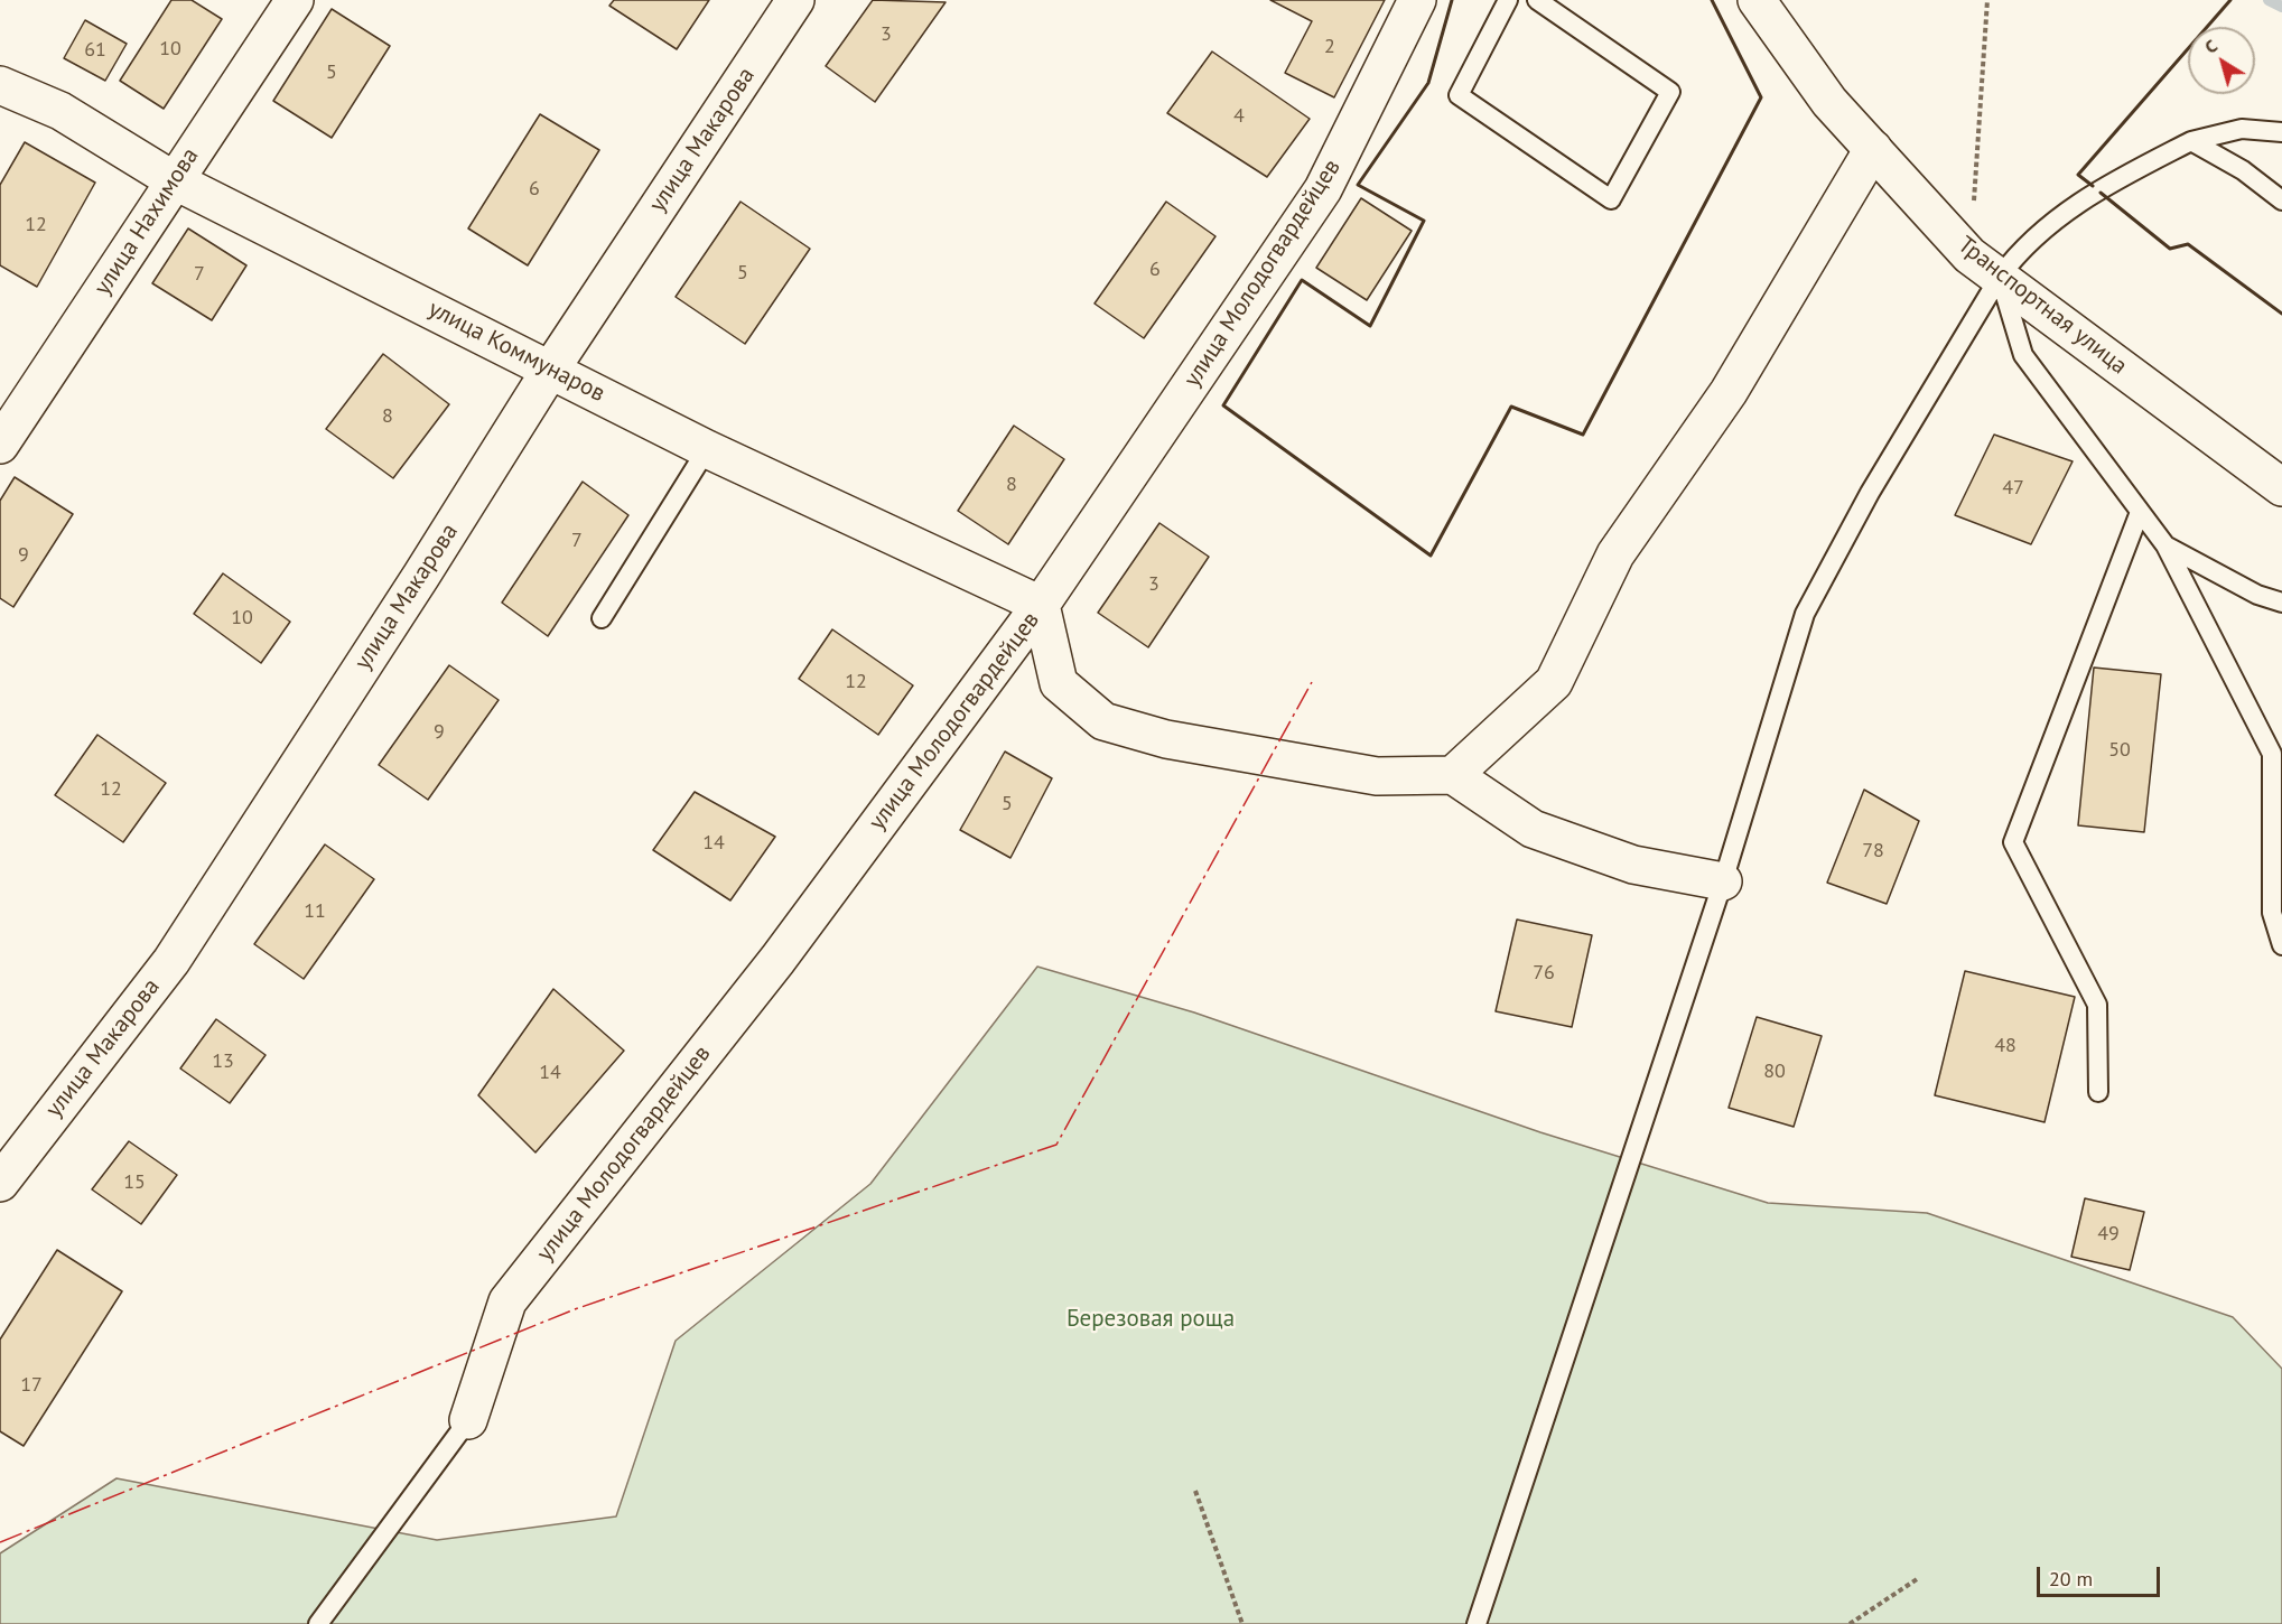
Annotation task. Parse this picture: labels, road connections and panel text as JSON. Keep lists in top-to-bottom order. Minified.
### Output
{"streets":{"street":["улица Макарова","улица Нахимова","улица Молодогвардейцев","Транспортная улица","улица Коммунаров"]},"crossings":[["улица Макарова","улица Коммунаров"],["улица Нахимова","улица Коммунаров"],["улица Молодогвардейцев","улица Коммунаров"]],"parks":["Березовая роща"],"house_numbers":["3","2","10","61","5","4","6","12","6","5","7","8","8","47","7","9","3","10","12","9","50","12","5","14","78","11","76","48","13","80","14","15","49","17"],"scale_bar":"20 m","north":"top left"}
